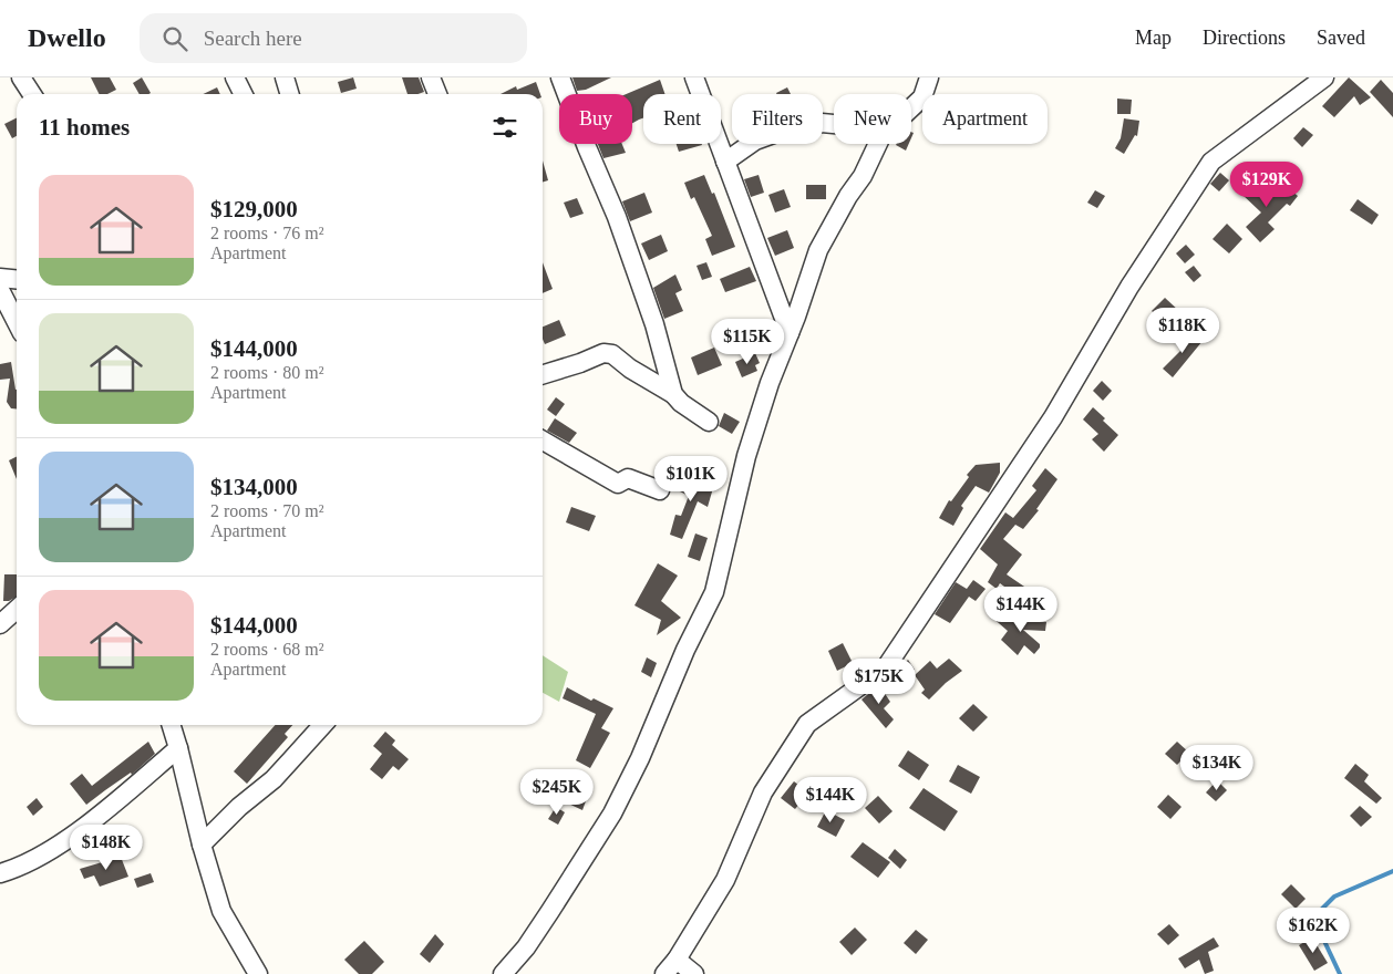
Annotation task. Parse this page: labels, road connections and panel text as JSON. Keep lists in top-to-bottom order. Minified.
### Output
{"page":{"header":"Dwello","search":"Search here","nav":["Map","Directions","Saved"],"chip":["Buy","Rent","Filters","New","Apartment"],"heading":"11 homes","list":[{"name":"$129,000","note":"2 rooms · 76 m² · Apartment"},{"name":"$144,000","note":"2 rooms · 80 m² · Apartment"},{"name":"$134,000","note":"2 rooms · 70 m² · Apartment"},{"name":"$144,000","note":"2 rooms · 68 m² · Apartment"}],"price":["$129K","$118K","$115K","$101K","$144K","$175K","$134K","$245K","$144K","$148K","$162K"]}}
